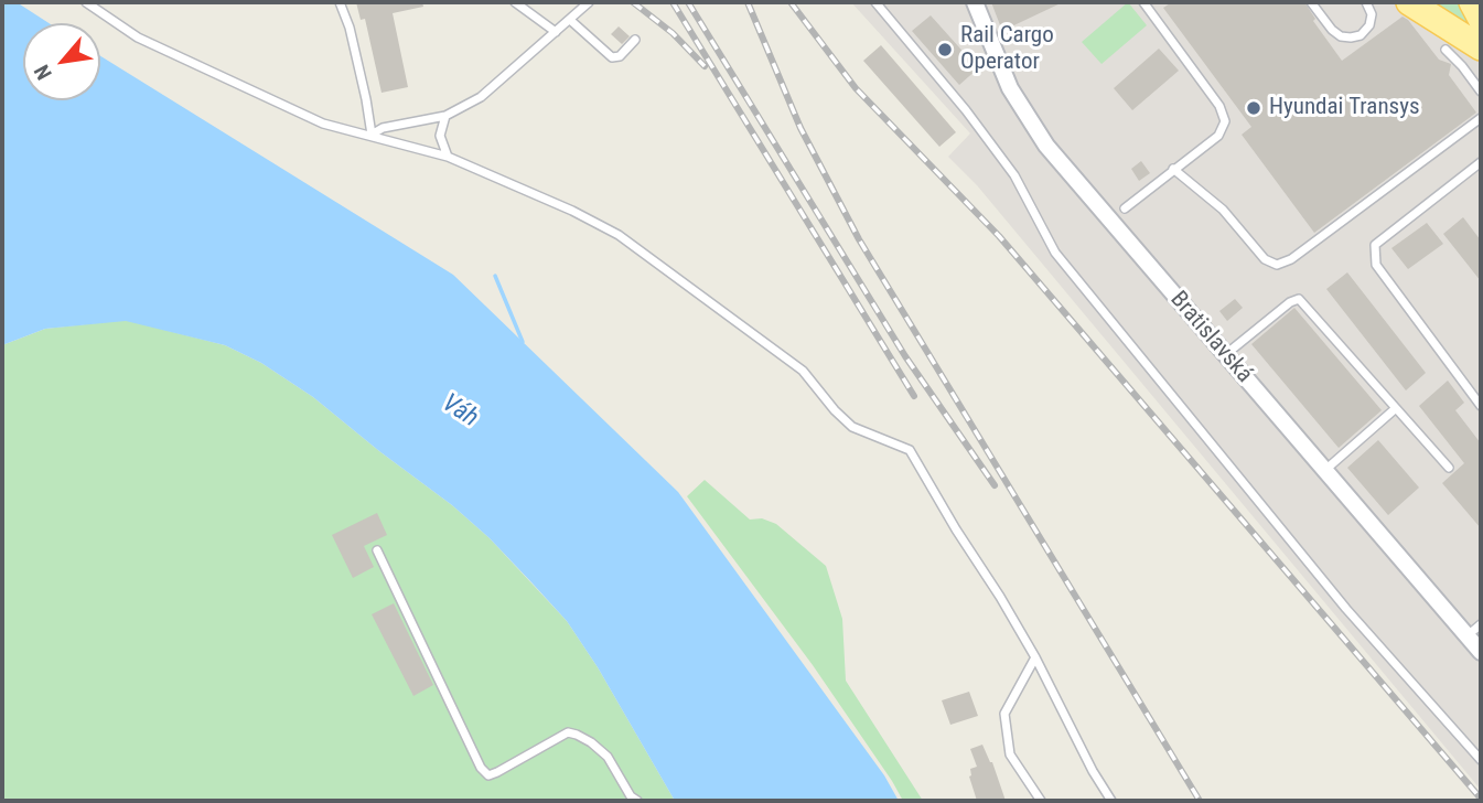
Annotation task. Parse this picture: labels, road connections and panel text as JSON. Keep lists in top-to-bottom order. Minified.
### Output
{"streets":{"street":["Bratislavská"]},"water":["Váh"],"places":["Rail Cargo Operator","Hyundai Transys"],"north":"bottom left"}
